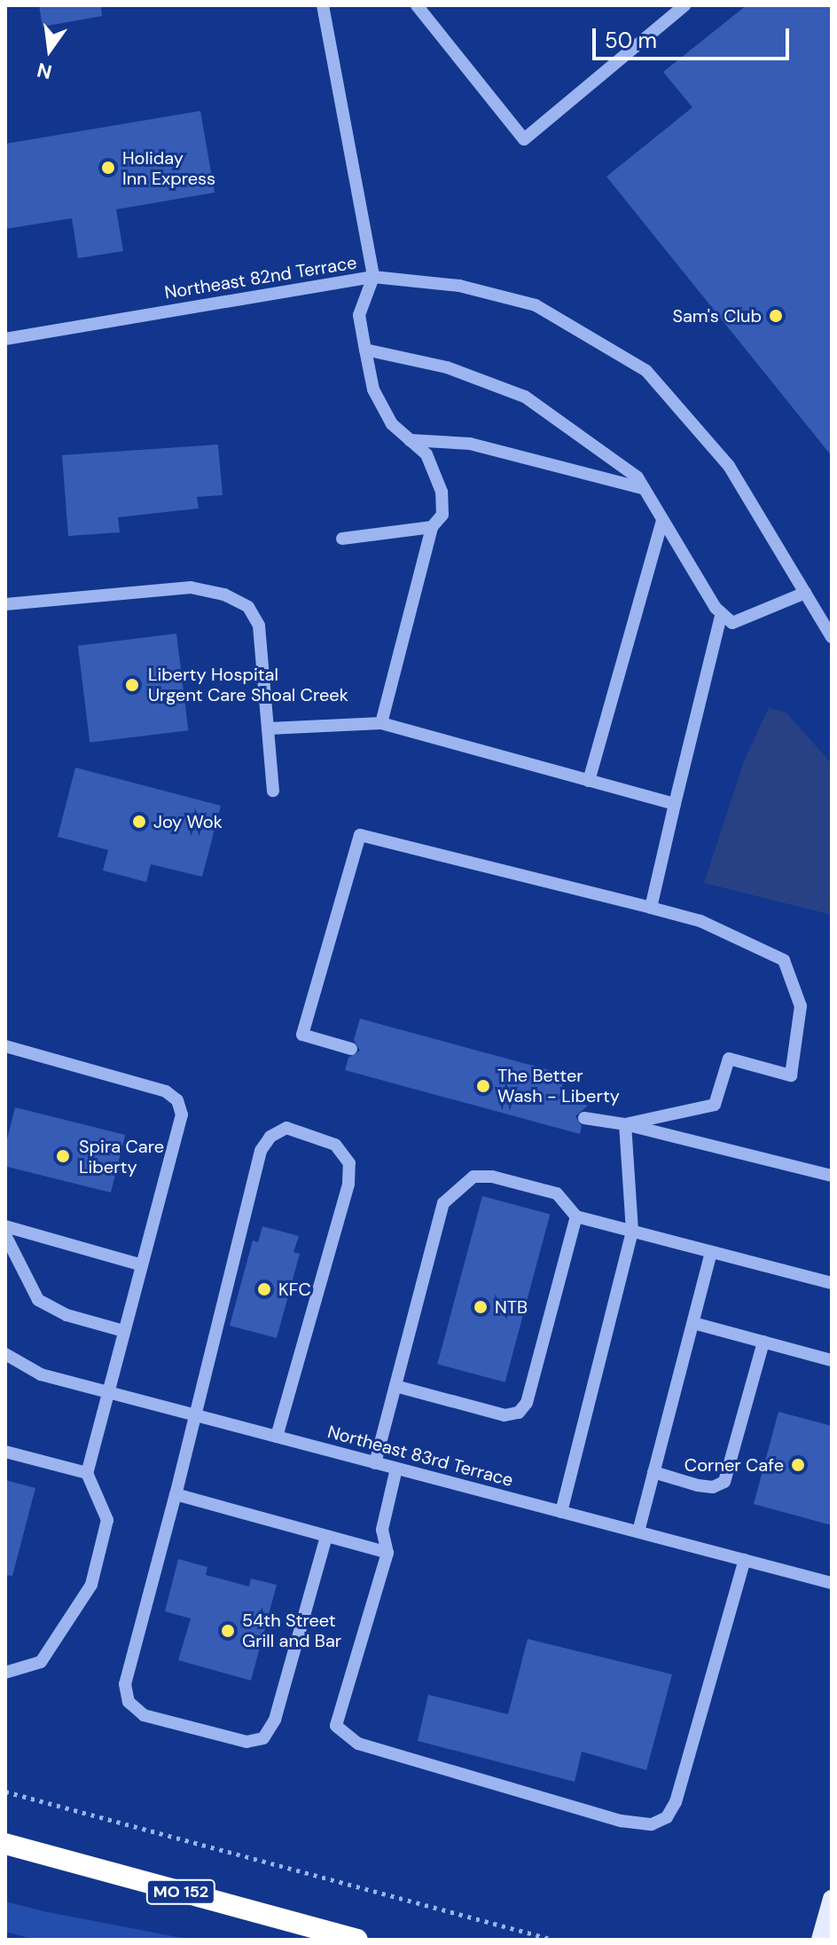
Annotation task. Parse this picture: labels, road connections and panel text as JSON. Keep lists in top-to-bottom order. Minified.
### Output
{"streets":{"highway":["MO 152"],"street":["Northeast 82nd Terrace","Northeast 83rd Terrace"]},"places":["Holiday Inn Express","Sam's Club","Liberty Hospital Urgent Care Shoal Creek","Joy Wok","The Better Wash - Liberty","Spira Care Liberty","KFC","NTB","Corner Cafe","54th Street Grill and Bar"],"scale_bar":"50 m","north":"bottom"}
